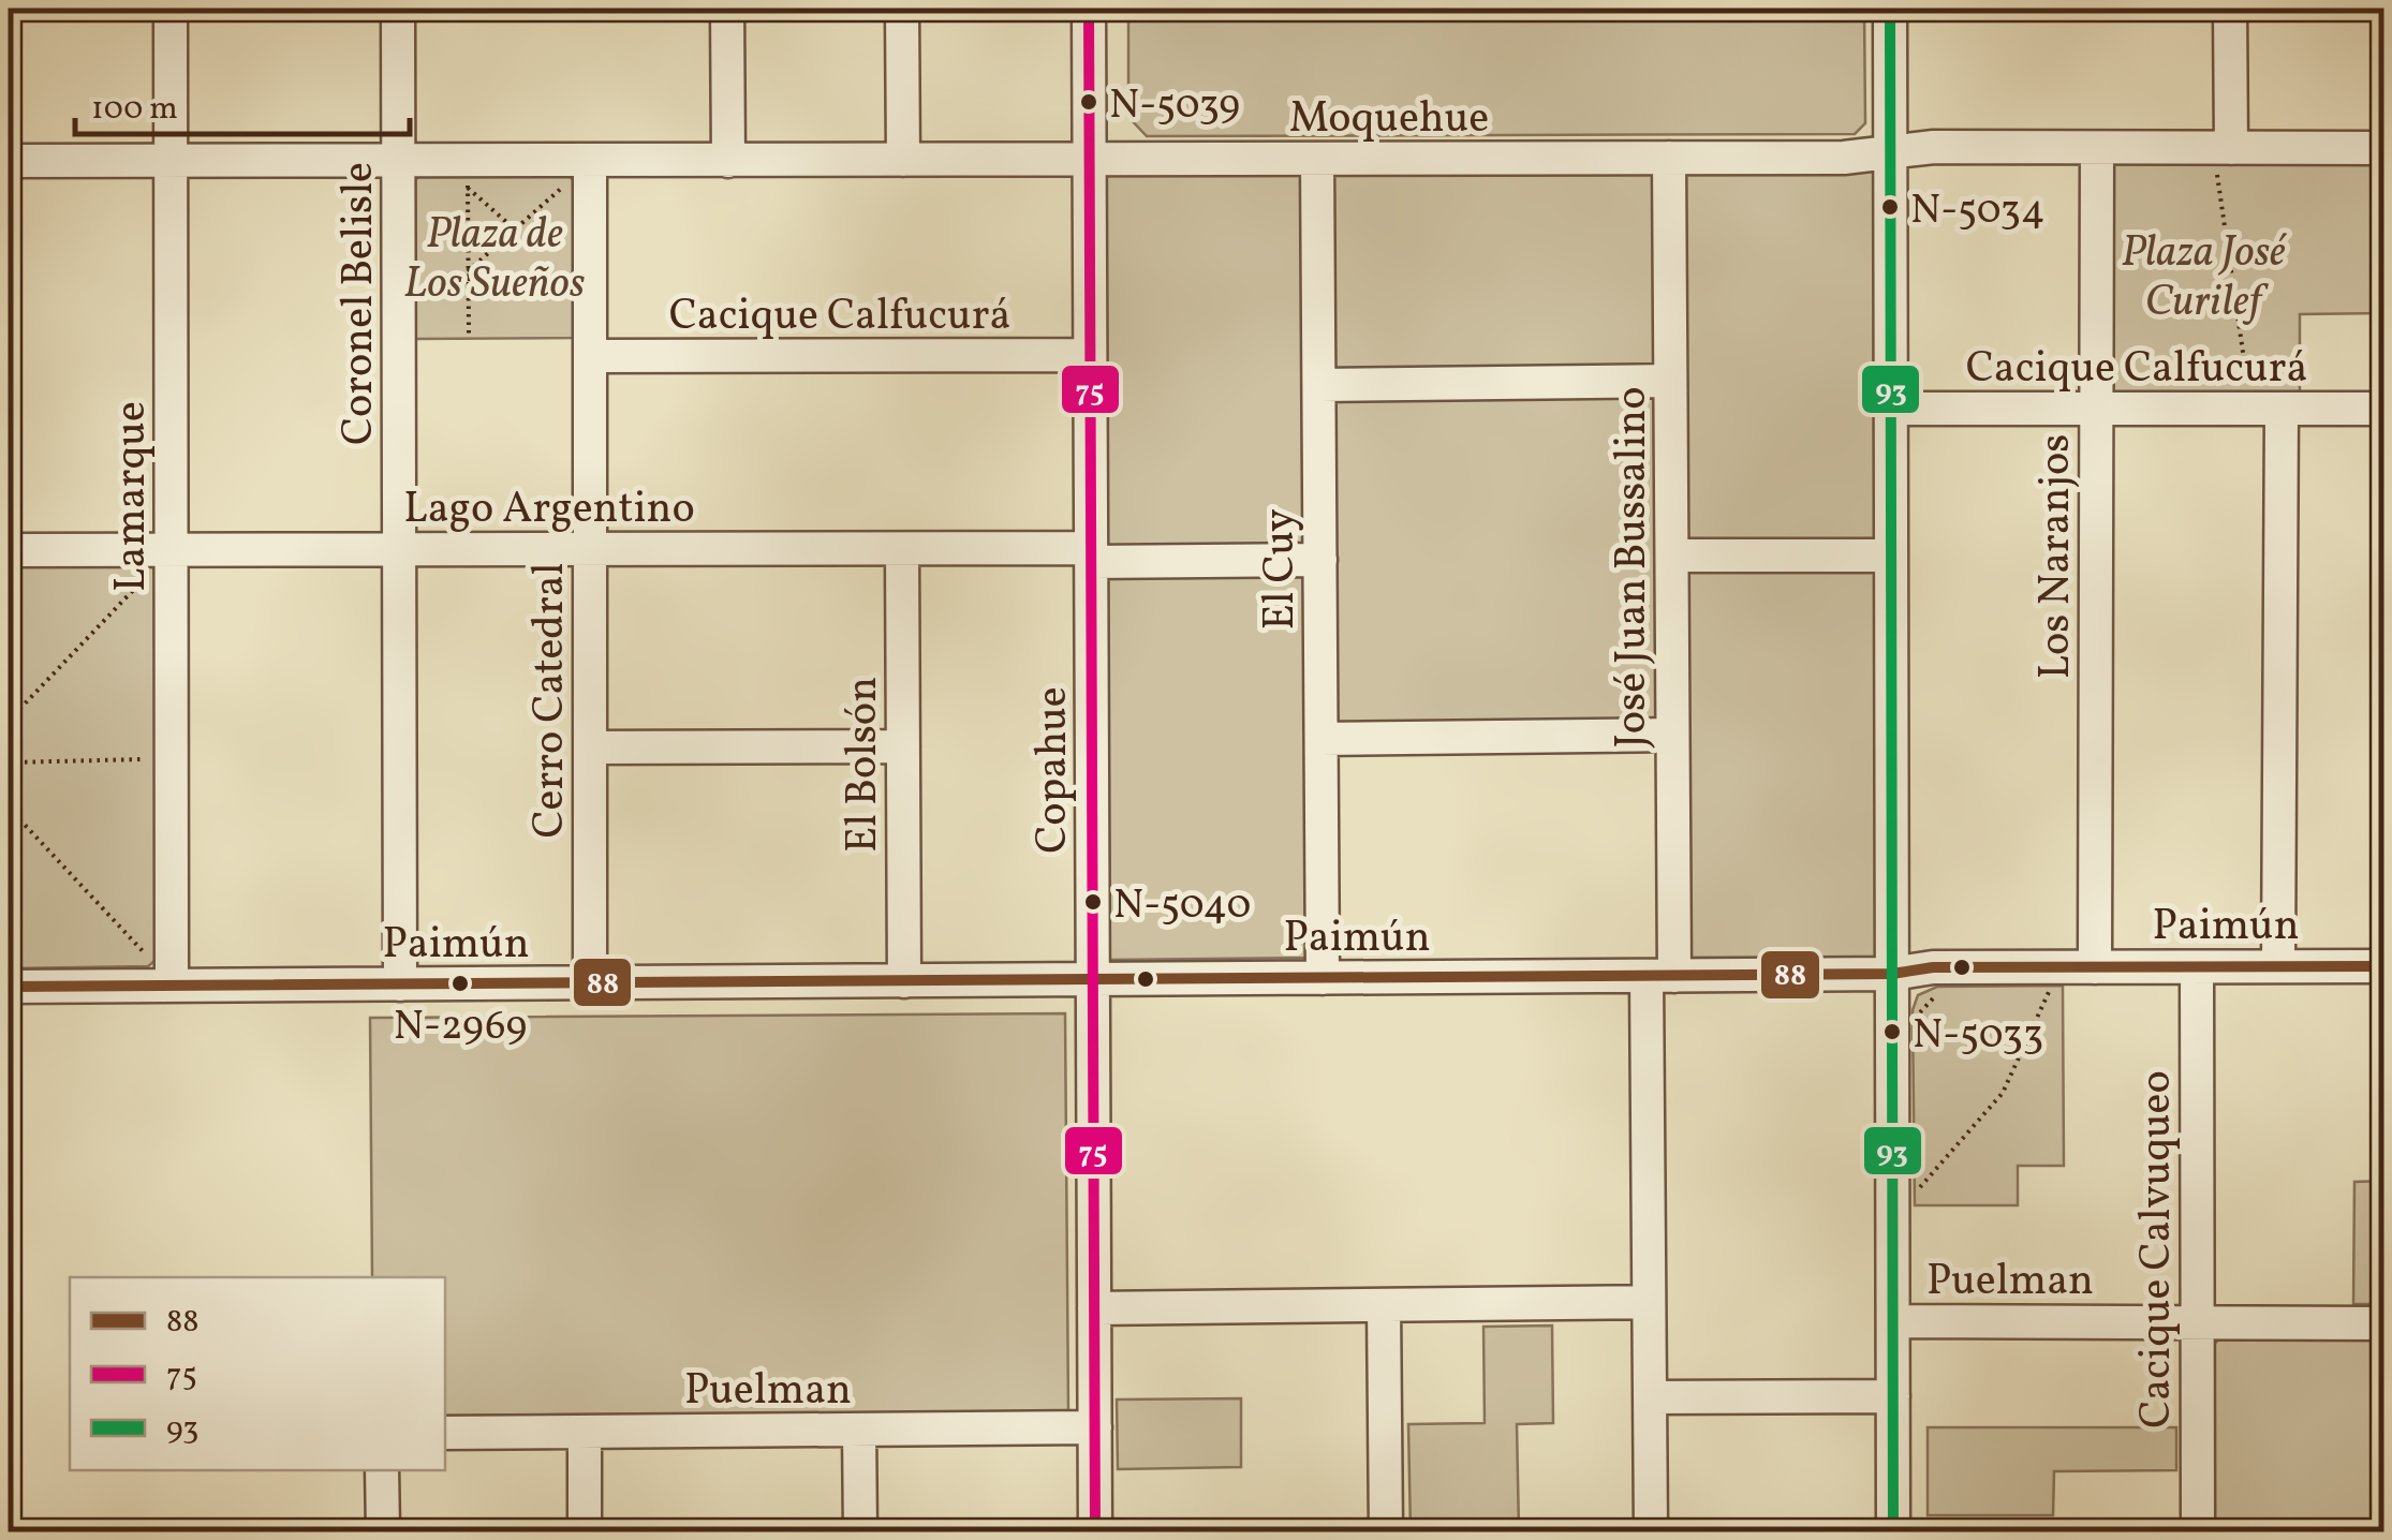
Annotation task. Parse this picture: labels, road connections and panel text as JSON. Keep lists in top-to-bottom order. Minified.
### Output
{"streets":{"street":["Moquehue","Coronel Belisle","Cacique Calfucurá","Lamarque","Lago Argentino","Los Naranjos","José Juan Bussalino","El Cuy","Cerro Catedral","El Bolsón","Copahue","Paimún","Cacique Calvuqueo","Puelman"]},"crossings":[["Moquehue","Coronel Belisle"],["Moquehue","Lamarque"],["Moquehue","Los Naranjos"],["Moquehue","José Juan Bussalino"],["Moquehue","El Cuy"],["Moquehue","Cerro Catedral"],["Moquehue","Copahue"],["Coronel Belisle","Lago Argentino"],["Coronel Belisle","Paimún"],["Cacique Calfucurá","Los Naranjos"],["Cacique Calfucurá","Cerro Catedral"],["Cacique Calfucurá","Copahue"],["Lamarque","Lago Argentino"],["Lamarque","Paimún"],["Lago Argentino","El Cuy"],["Lago Argentino","Cerro Catedral"],["Lago Argentino","El Bolsón"],["Lago Argentino","Copahue"],["Los Naranjos","Paimún"],["José Juan Bussalino","Paimún"],["El Cuy","Paimún"],["Cerro Catedral","Paimún"],["El Bolsón","Paimún"],["Copahue","Paimún"],["Copahue","Puelman"],["Paimún","Cacique Calvuqueo"],["Cacique Calvuqueo","Puelman"]],"parks":["Plaza de Los Sueños","Plaza José Curilef"],"places":["N-5039","N-5034","N-5040","N-2969","N-5033"],"lines":["transit line 75","transit line 93","transit line 88"],"legend":["88","75","93"],"scale_bar":"100 m"}
